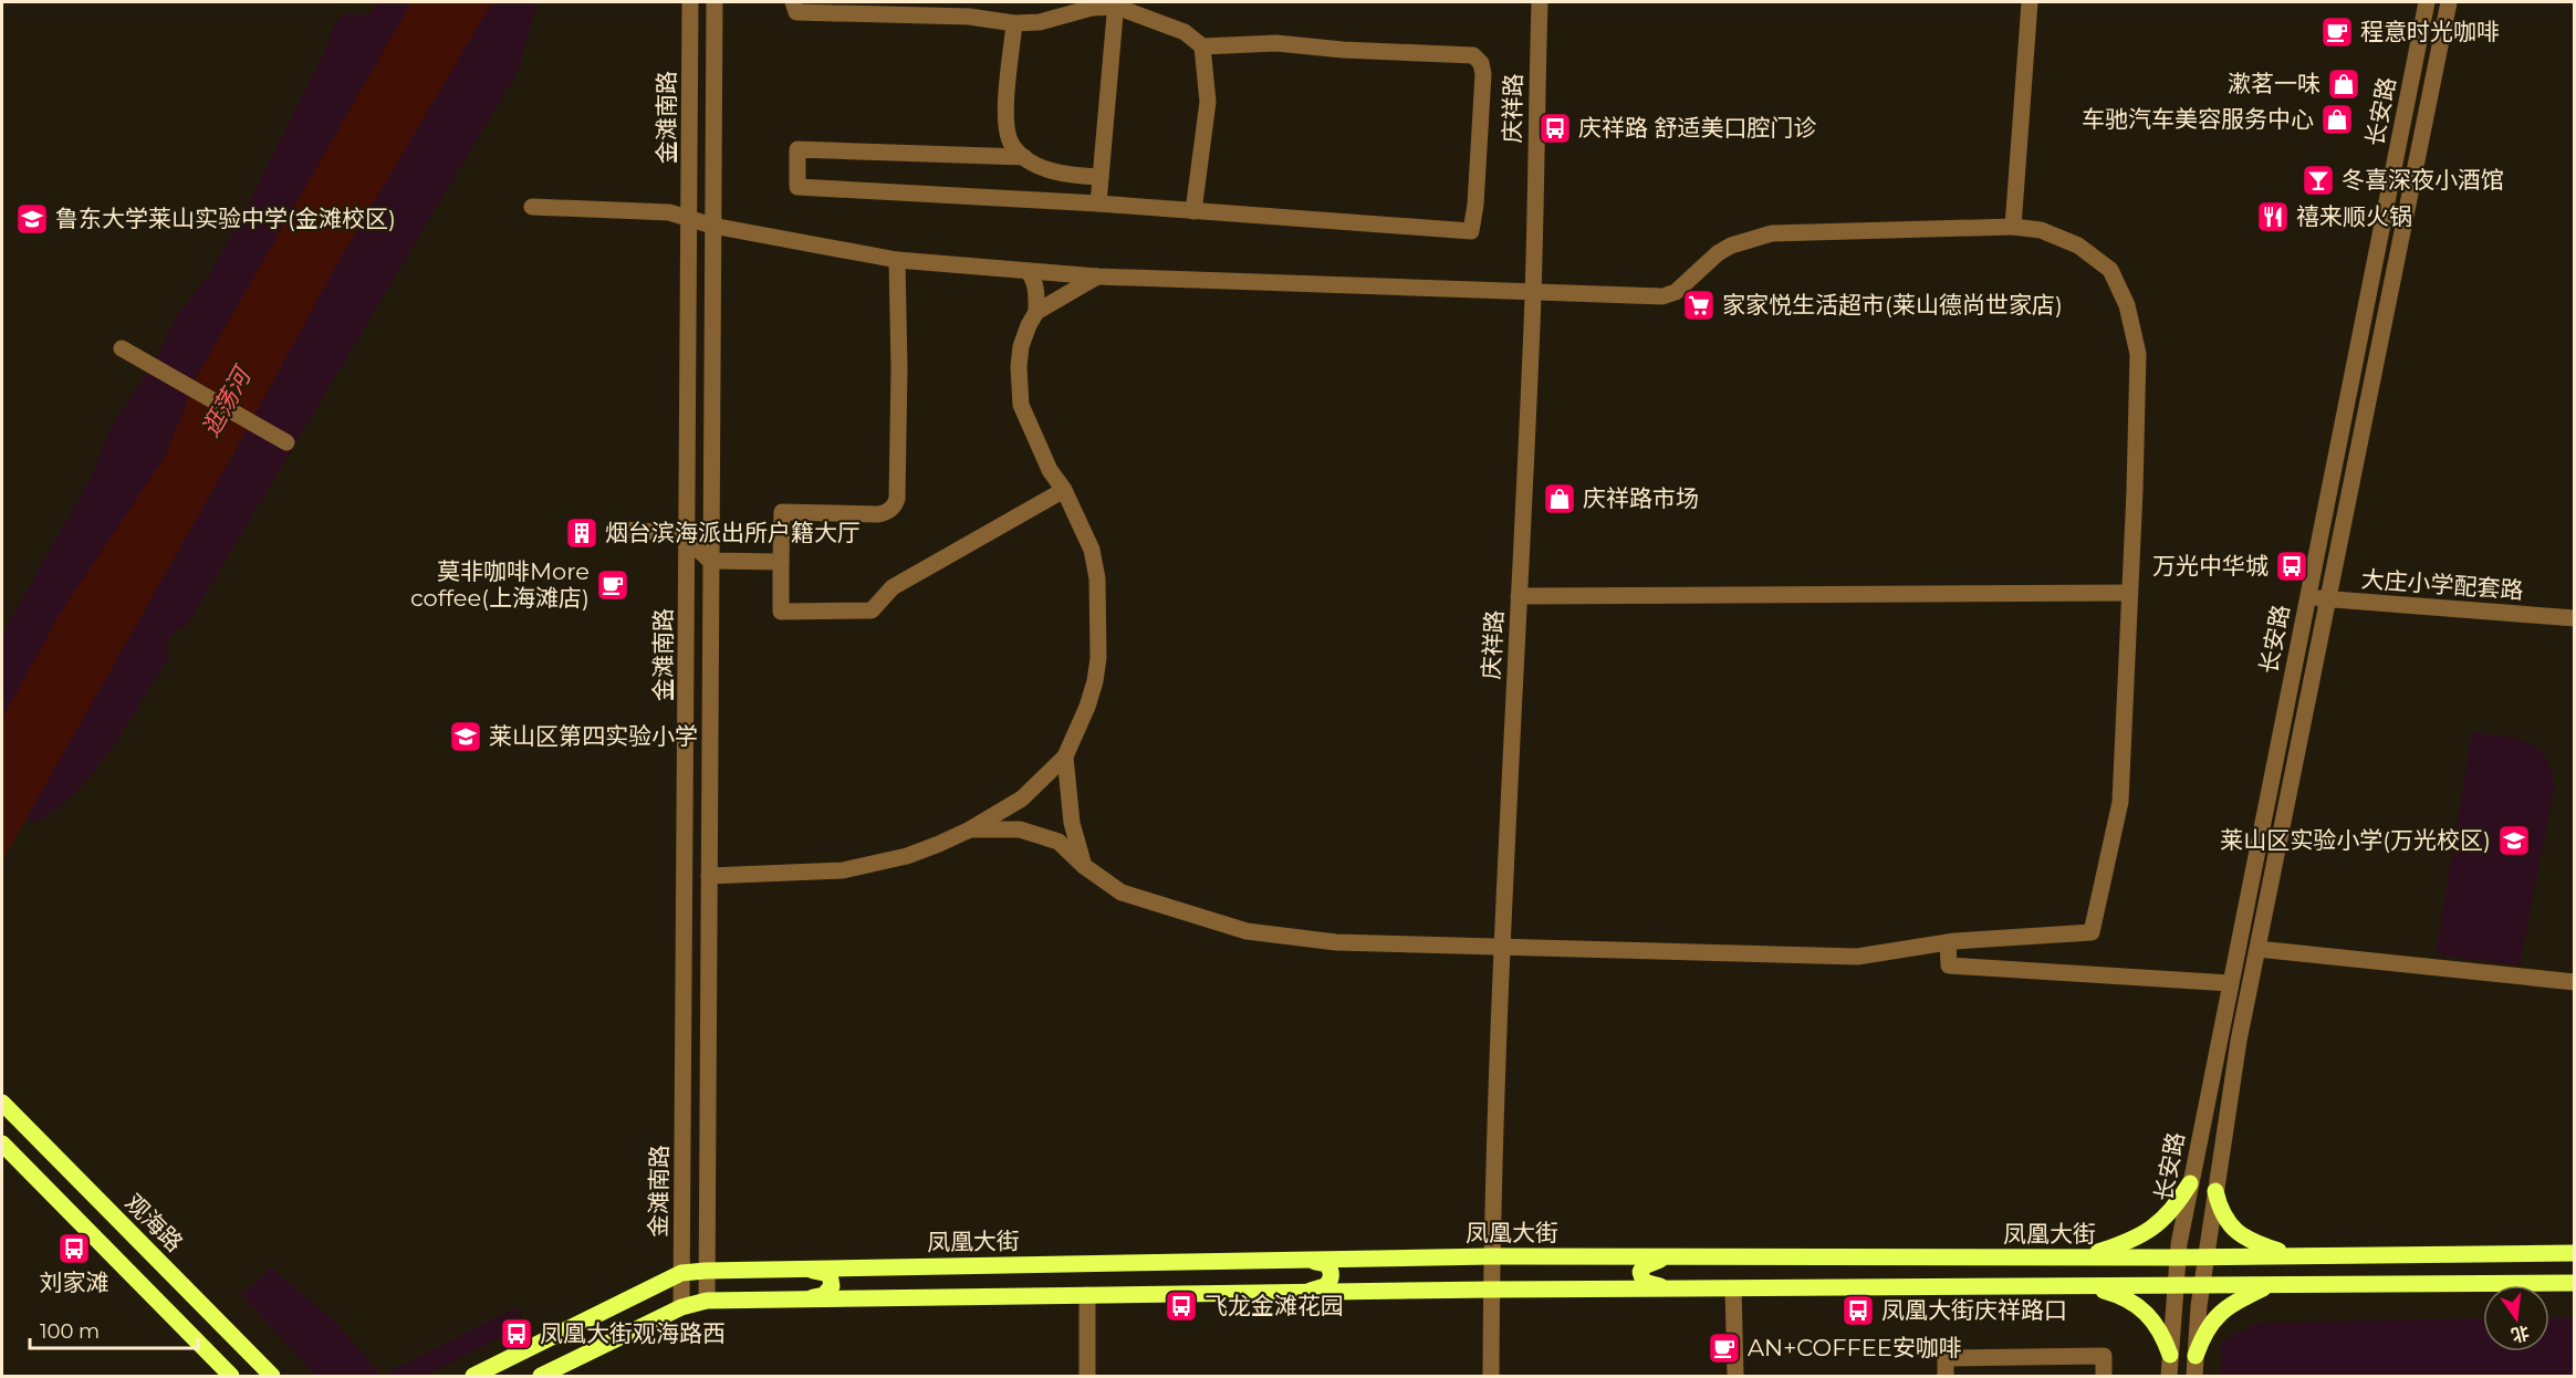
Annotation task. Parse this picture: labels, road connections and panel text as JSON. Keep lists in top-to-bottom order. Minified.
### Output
{"streets":{"main road":["观海路","凤凰大街"],"street":["庆祥路","长安路","金滩南路","大庄小学配套路"]},"crossings":[["庆祥路","凤凰大街"],["长安路","大庄小学配套路"],["长安路","凤凰大街"],["金滩南路","凤凰大街"]],"water":["逛荡河"],"places":{"cafe":["程意时光咖啡","莫非咖啡More coffee(上海滩店)","AN+COFFEE安咖啡"],"shop":["漱茗一味","车驰汽车美容服务中心","庆祥路市场"],"bus stop":["庆祥路 舒适美口腔门诊","万光中华城","刘家滩","飞龙金滩花园","凤凰大街庆祥路口","凤凰大街观海路西"],"bar":["冬喜深夜小酒馆"],"restaurant":["禧来顺火锅"],"school or university":["鲁东大学莱山实验中学(金滩校区)","莱山区第四实验小学","莱山区实验小学(万光校区)"],"supermarket":["家家悦生活超市(莱山德尚世家店)"],"building":["烟台滨海派出所户籍大厅"]},"scale_bar":"100 m","north":"bottom"}
